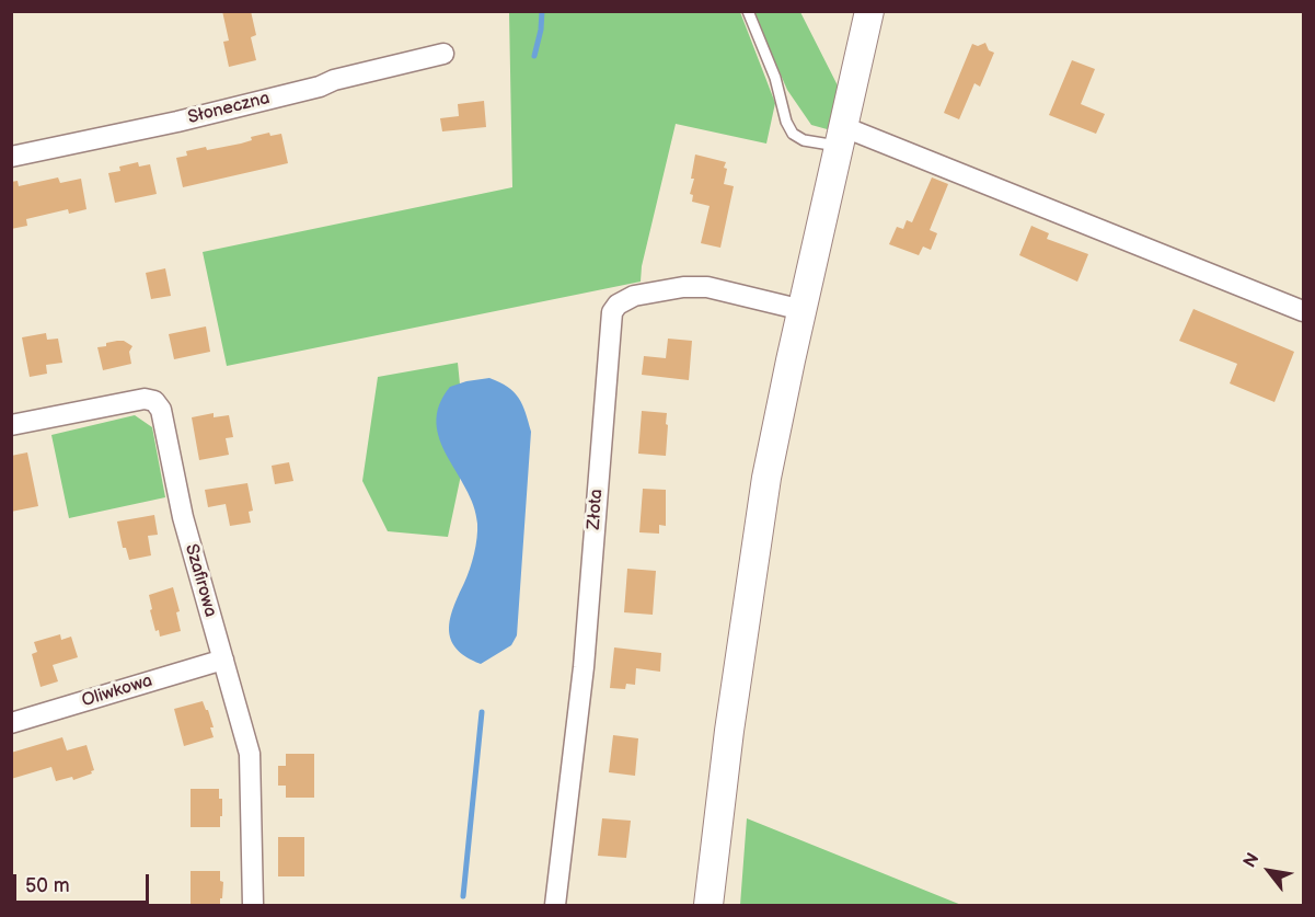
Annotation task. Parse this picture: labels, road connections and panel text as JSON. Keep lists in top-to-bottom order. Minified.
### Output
{"streets":{"street":["Słoneczna","Złota","Szafirowa","Oliwkowa"]},"crossings":[["Szafirowa","Oliwkowa"]],"scale_bar":"50 m","north":"top left"}
